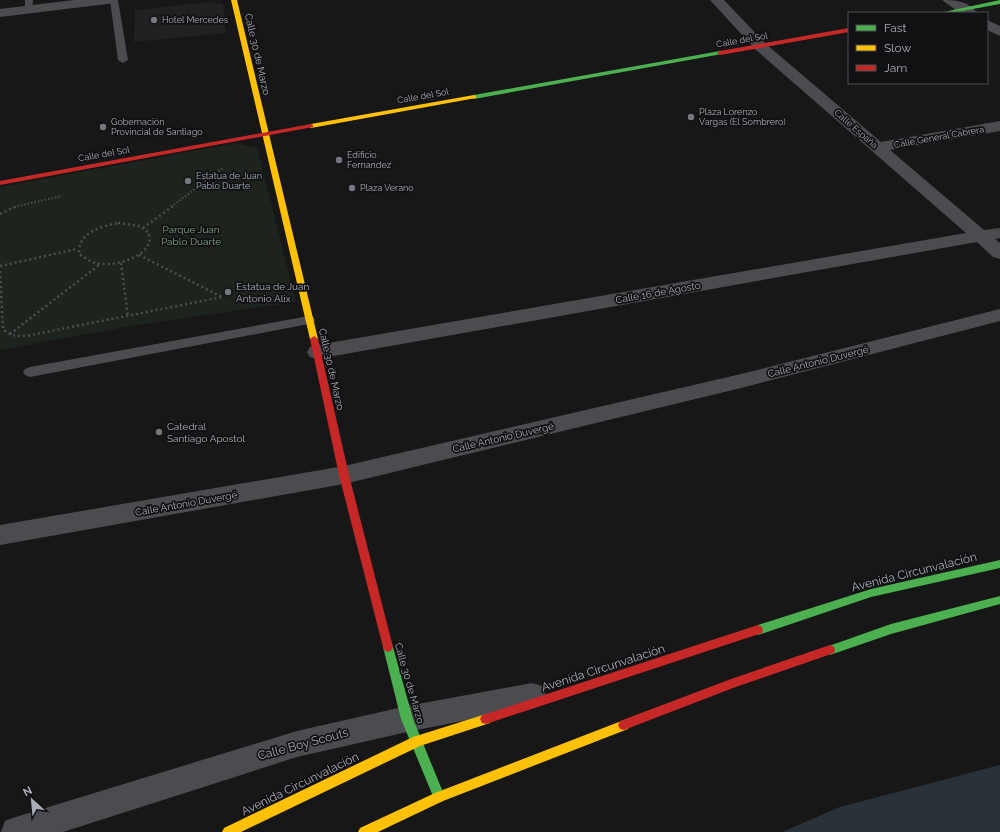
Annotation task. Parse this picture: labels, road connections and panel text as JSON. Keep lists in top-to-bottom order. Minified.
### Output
{"streets":{"main road":["Calle del Sol","Calle 30 de Marzo","Avenida Circunvalación"],"street":["Calle España","Calle General Cabrera","Calle 16 de Agosto","Calle Antonio Duvergé","Calle Boy Scouts"]},"crossings":[["Calle del Sol","Calle 30 de Marzo"],["Calle del Sol","Calle España"],["Calle 30 de Marzo","Calle 16 de Agosto"],["Calle 30 de Marzo","Calle Antonio Duvergé"],["Calle 30 de Marzo","Avenida Circunvalación"],["Calle 30 de Marzo","Calle Boy Scouts"],["Calle España","Calle General Cabrera"],["Calle España","Calle 16 de Agosto"],["Avenida Circunvalación","Calle Boy Scouts"]],"parks":["Parque Juan Pablo Duarte"],"places":["Hotel Mercedes","Plaza Lorenzo Vargas (El Sombrero)","Gobernación Provincial de Santiago","Edificio Fernandez","Estatua de Juan Pablo Duarte","Plaza Verano","Estatua de Juan Antonio Alix","Catedral Santiago Apostol"],"legend":["Fast","Slow","Jam"],"north":"top left"}
